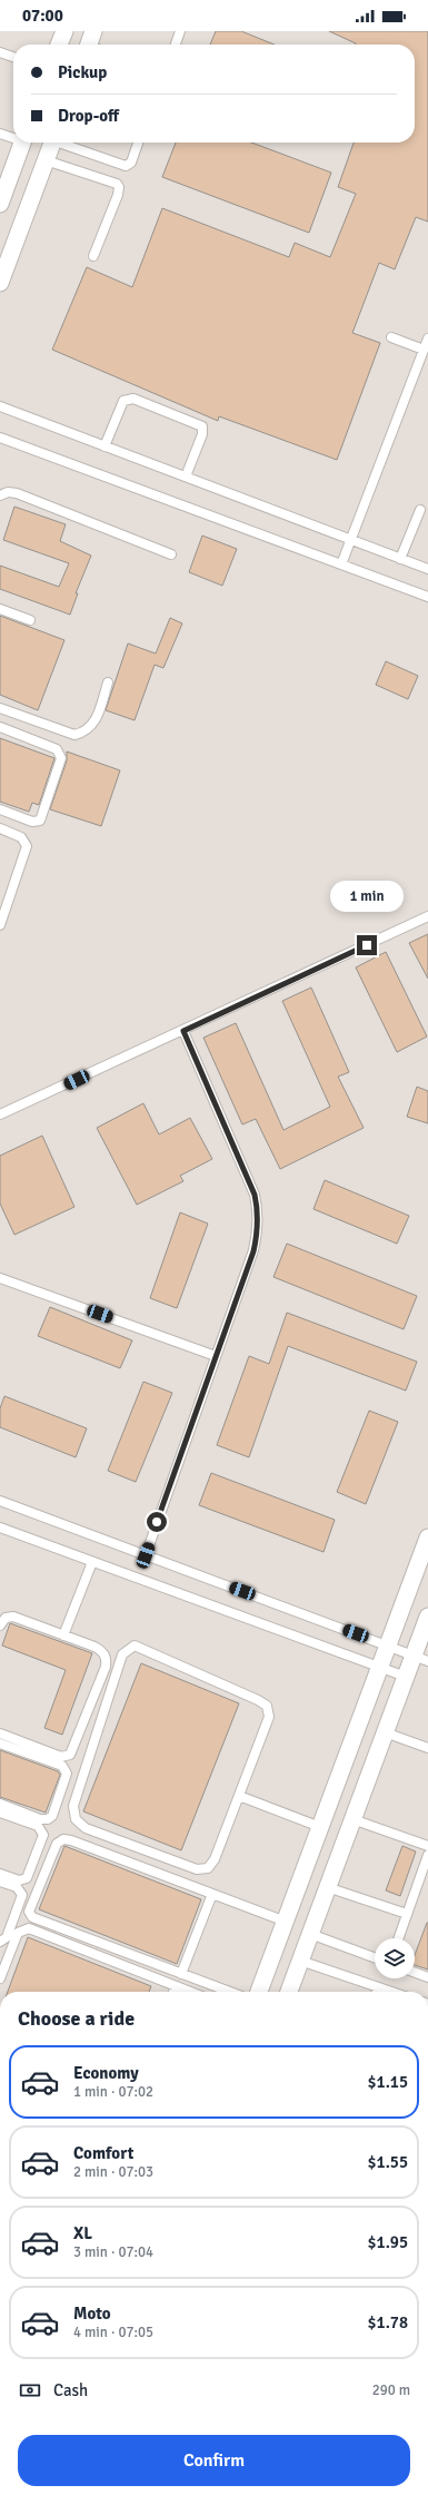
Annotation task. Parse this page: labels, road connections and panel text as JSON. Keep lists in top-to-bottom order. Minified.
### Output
{"page":{"status":"07:00","banner":["Pickup","Drop-off"],"bubble":"1 min","heading":"Choose a ride","list":[{"name":"Economy","note":"1 min · 07:02","value":"$1.15"},{"name":"Comfort","note":"2 min · 07:03","value":"$1.55"},{"name":"XL","note":"3 min · 07:04","value":"$1.95"},{"name":"Moto","note":"4 min · 07:05","value":"$1.78"}],"pay":["Cash","290 m"],"buttons":"Confirm"}}
